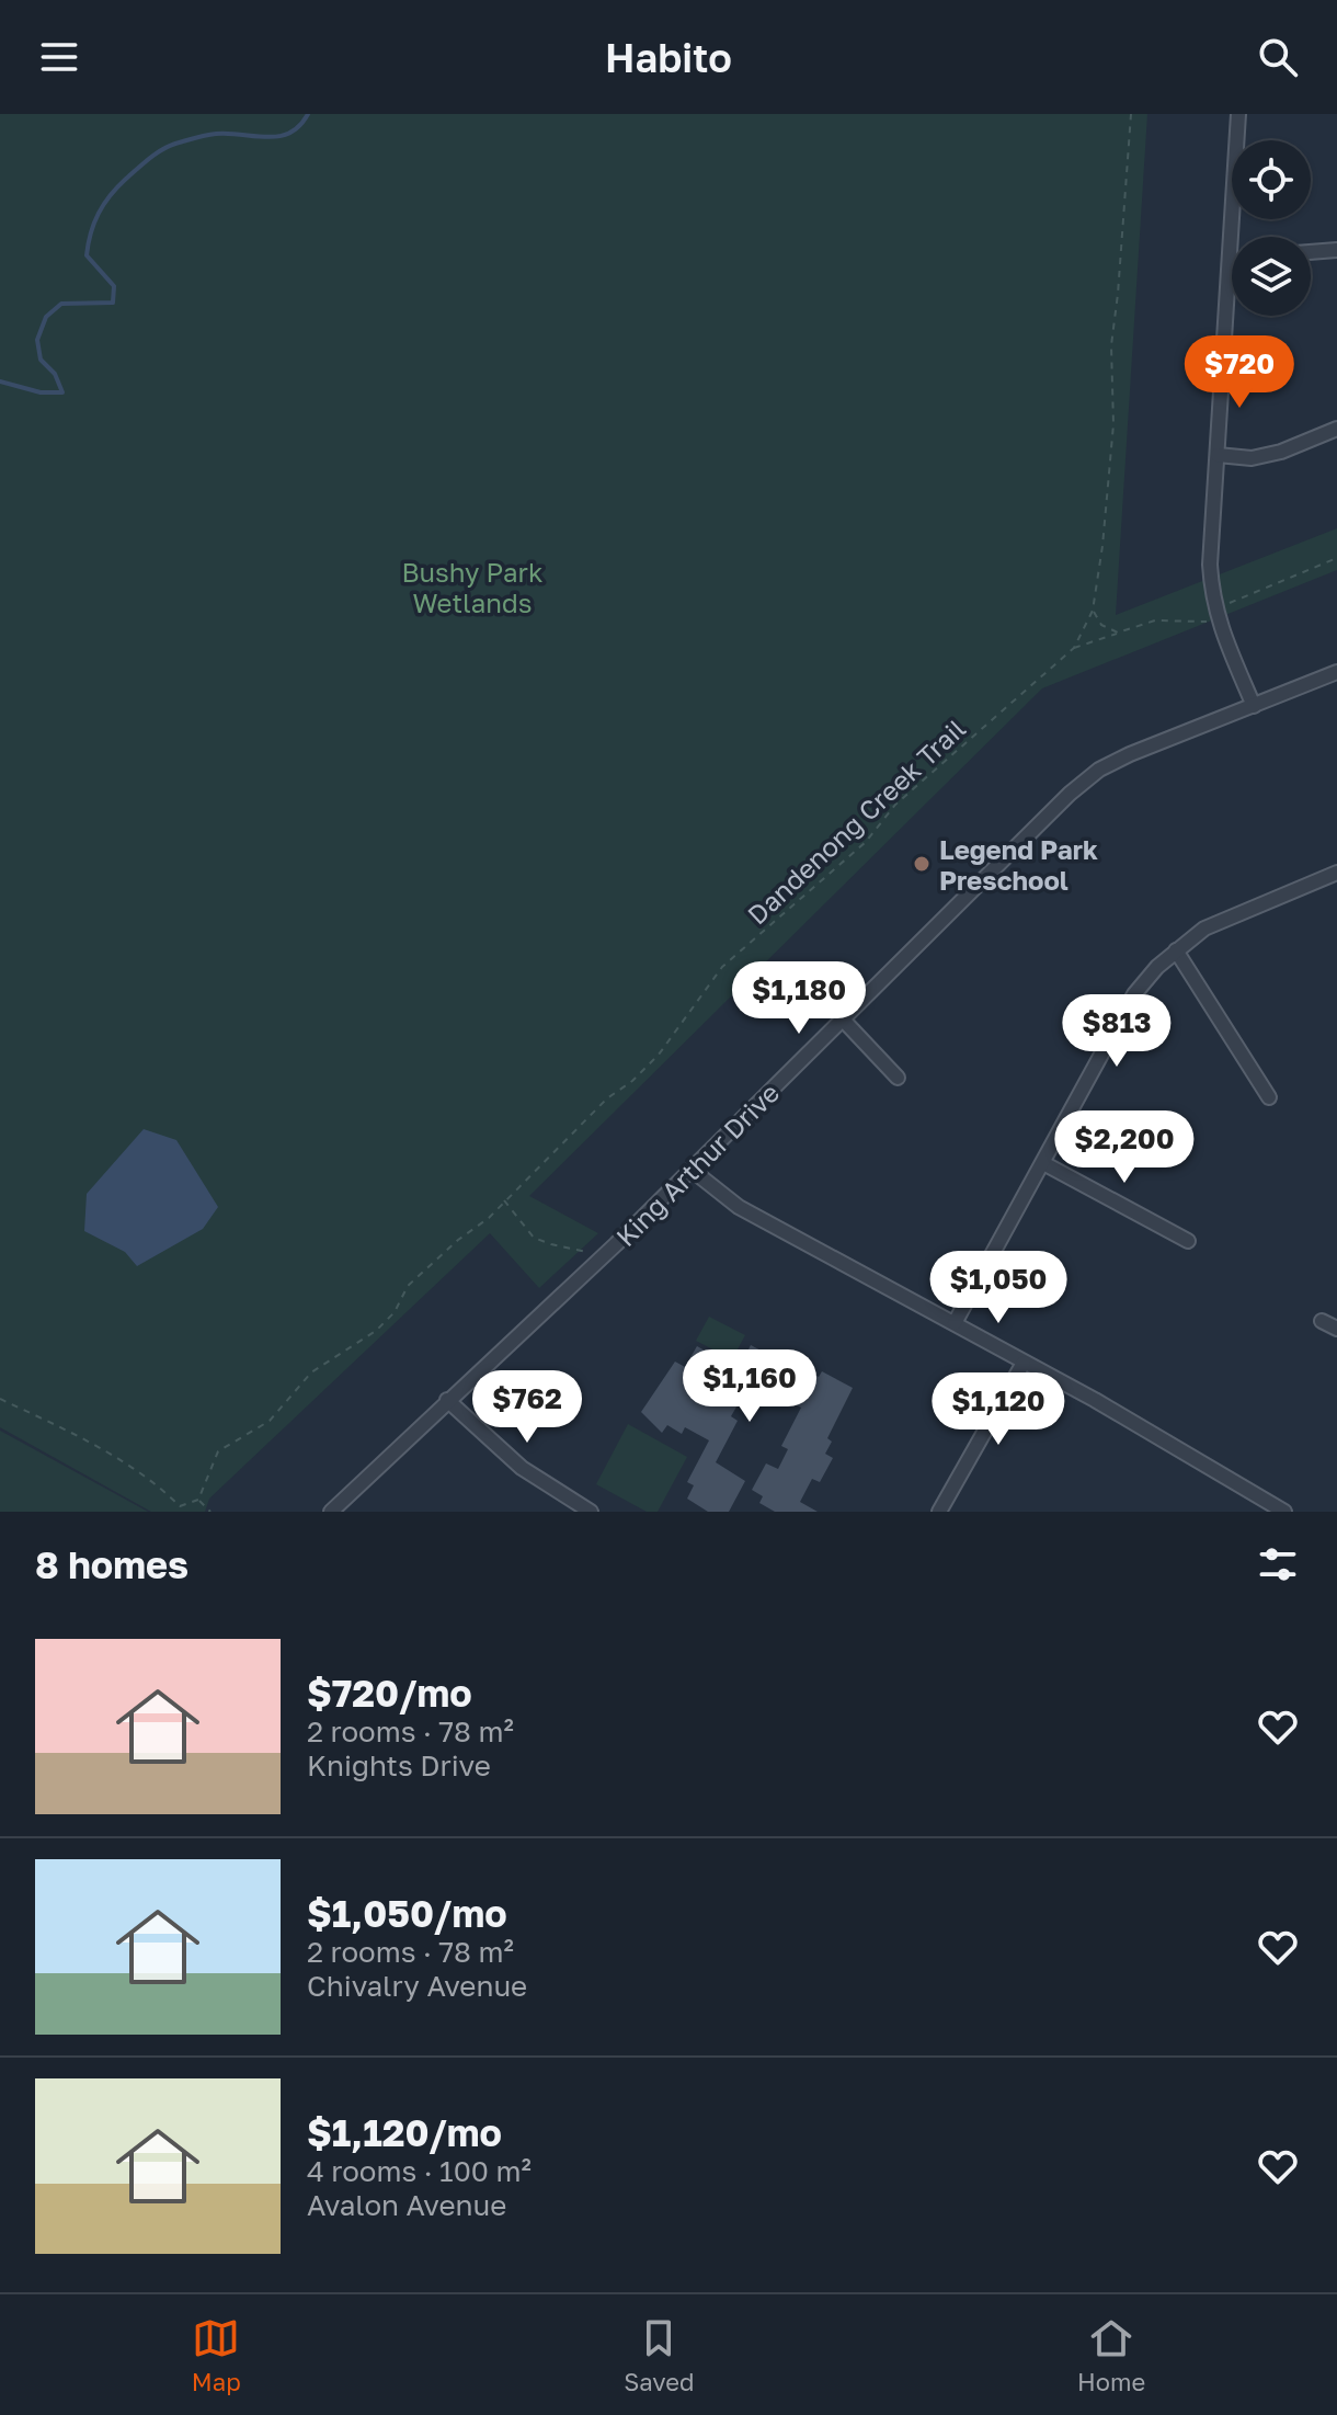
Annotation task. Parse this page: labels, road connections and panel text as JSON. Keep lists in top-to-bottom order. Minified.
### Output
{"streets":{"street":["King Arthur Drive"],"path":["Dandenong Creek Trail"]},"parks":["Bushy Park Wetlands"],"places":["Legend Park Preschool"],"page":{"header":"Habito","price":["$720","$1,180","$813","$2,200","$1,050","$1,160","$762","$1,120"],"heading":"8 homes","list":[{"name":"$720/mo","note":"2 rooms · 78 m² · Knights Drive"},{"name":"$1,050/mo","note":"2 rooms · 78 m² · Chivalry Avenue"},{"name":"$1,120/mo","note":"4 rooms · 100 m² · Avalon Avenue"}],"tabs":["Map","Saved","Home"]}}
